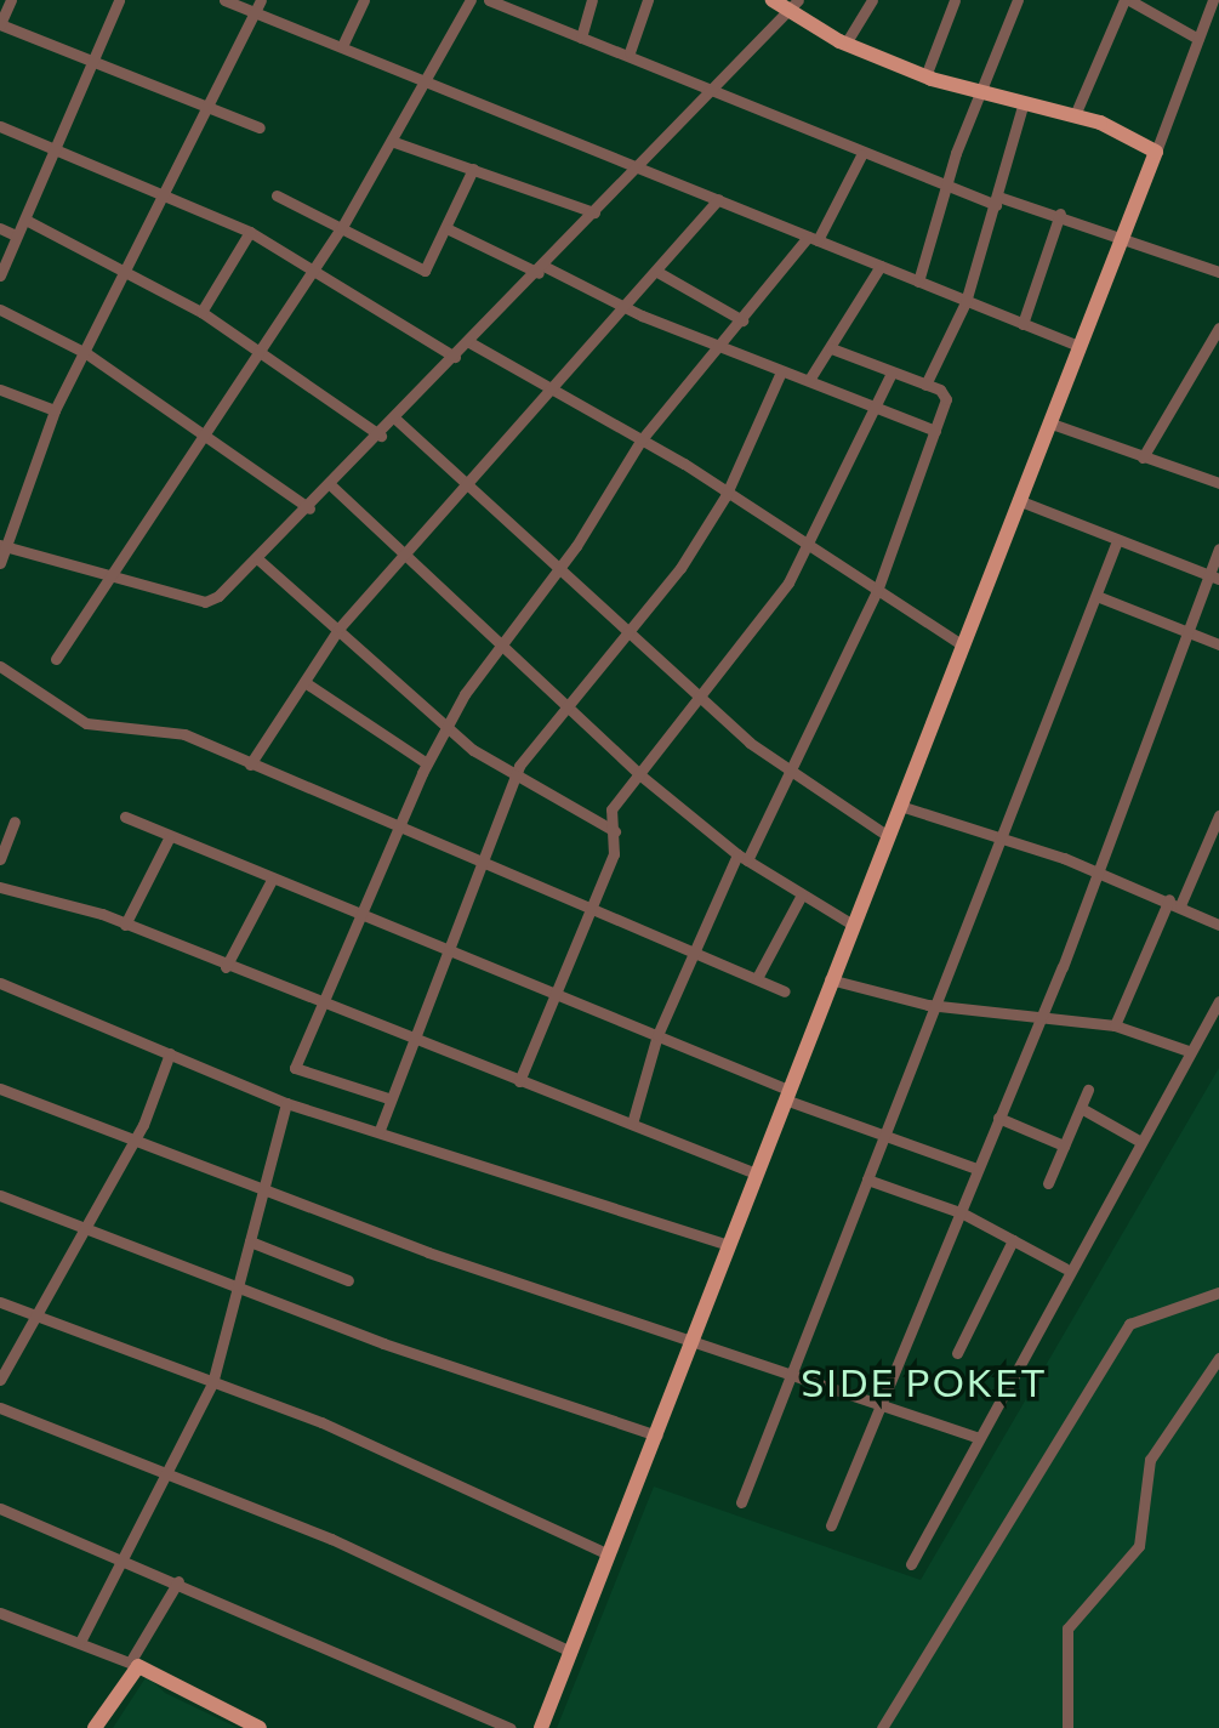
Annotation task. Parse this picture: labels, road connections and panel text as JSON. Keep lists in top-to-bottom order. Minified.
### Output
{"districts":["SIDE POKET"]}
